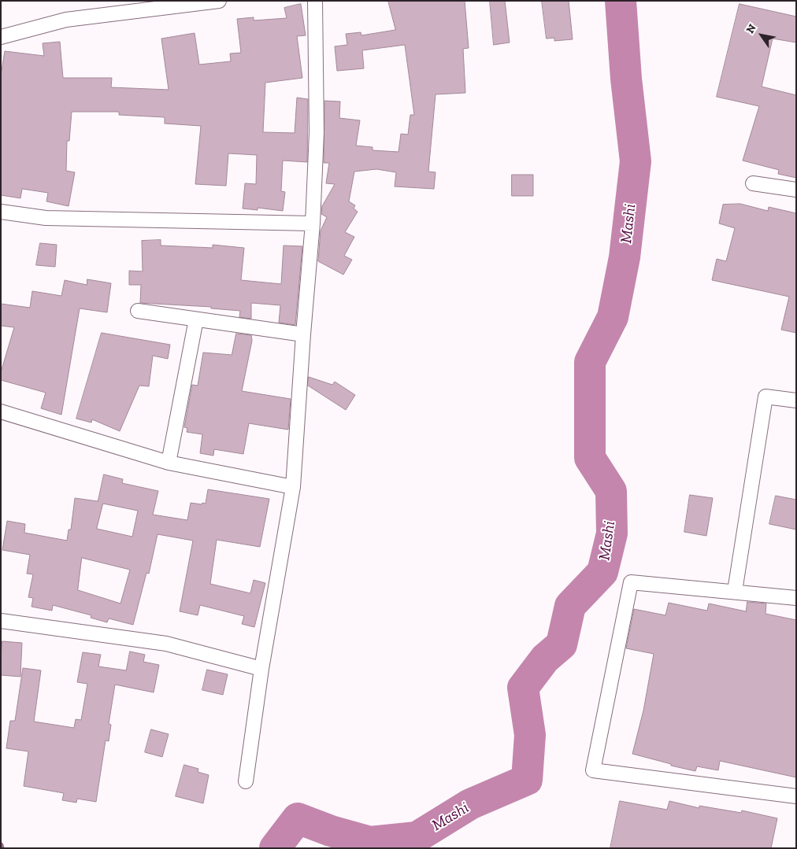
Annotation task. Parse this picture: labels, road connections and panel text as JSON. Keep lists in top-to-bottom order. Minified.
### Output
{"water":["Mashi"],"north":"top left"}
